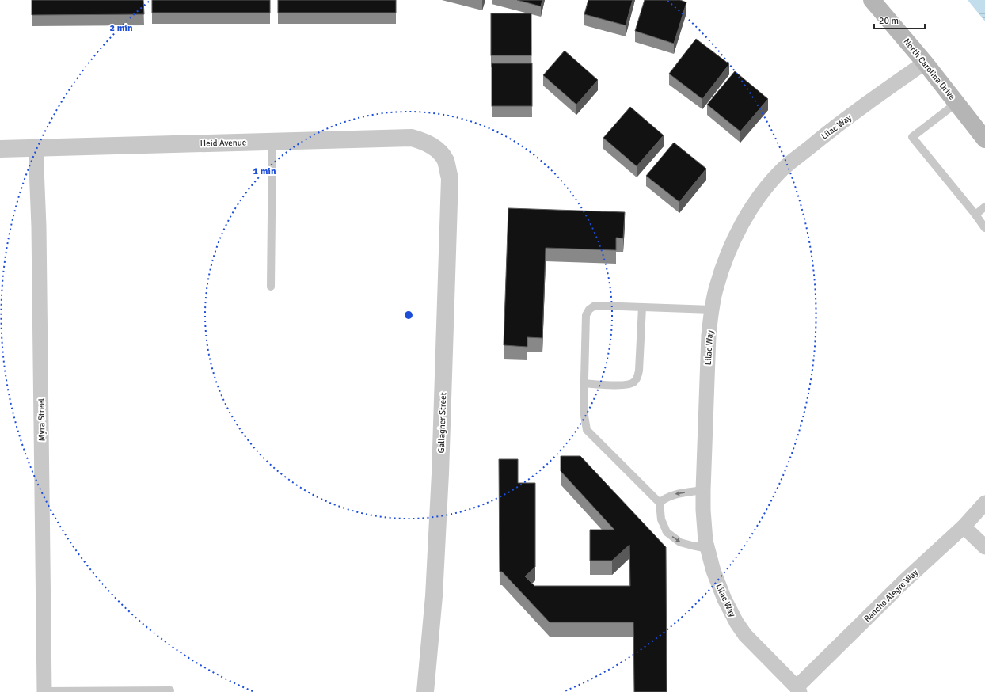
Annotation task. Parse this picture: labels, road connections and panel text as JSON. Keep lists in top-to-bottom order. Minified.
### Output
{"streets":{"main road":["North Carolina Drive"],"street":["Lilac Way","Heid Avenue","Myra Street","Gallagher Street","Rancho Alegre Way"]},"crossings":[["North Carolina Drive","Lilac Way"],["Lilac Way","Rancho Alegre Way"],["Heid Avenue","Myra Street"],["Heid Avenue","Gallagher Street"]],"scale_bar":"20 m","rings":["2 min","1 min"]}
